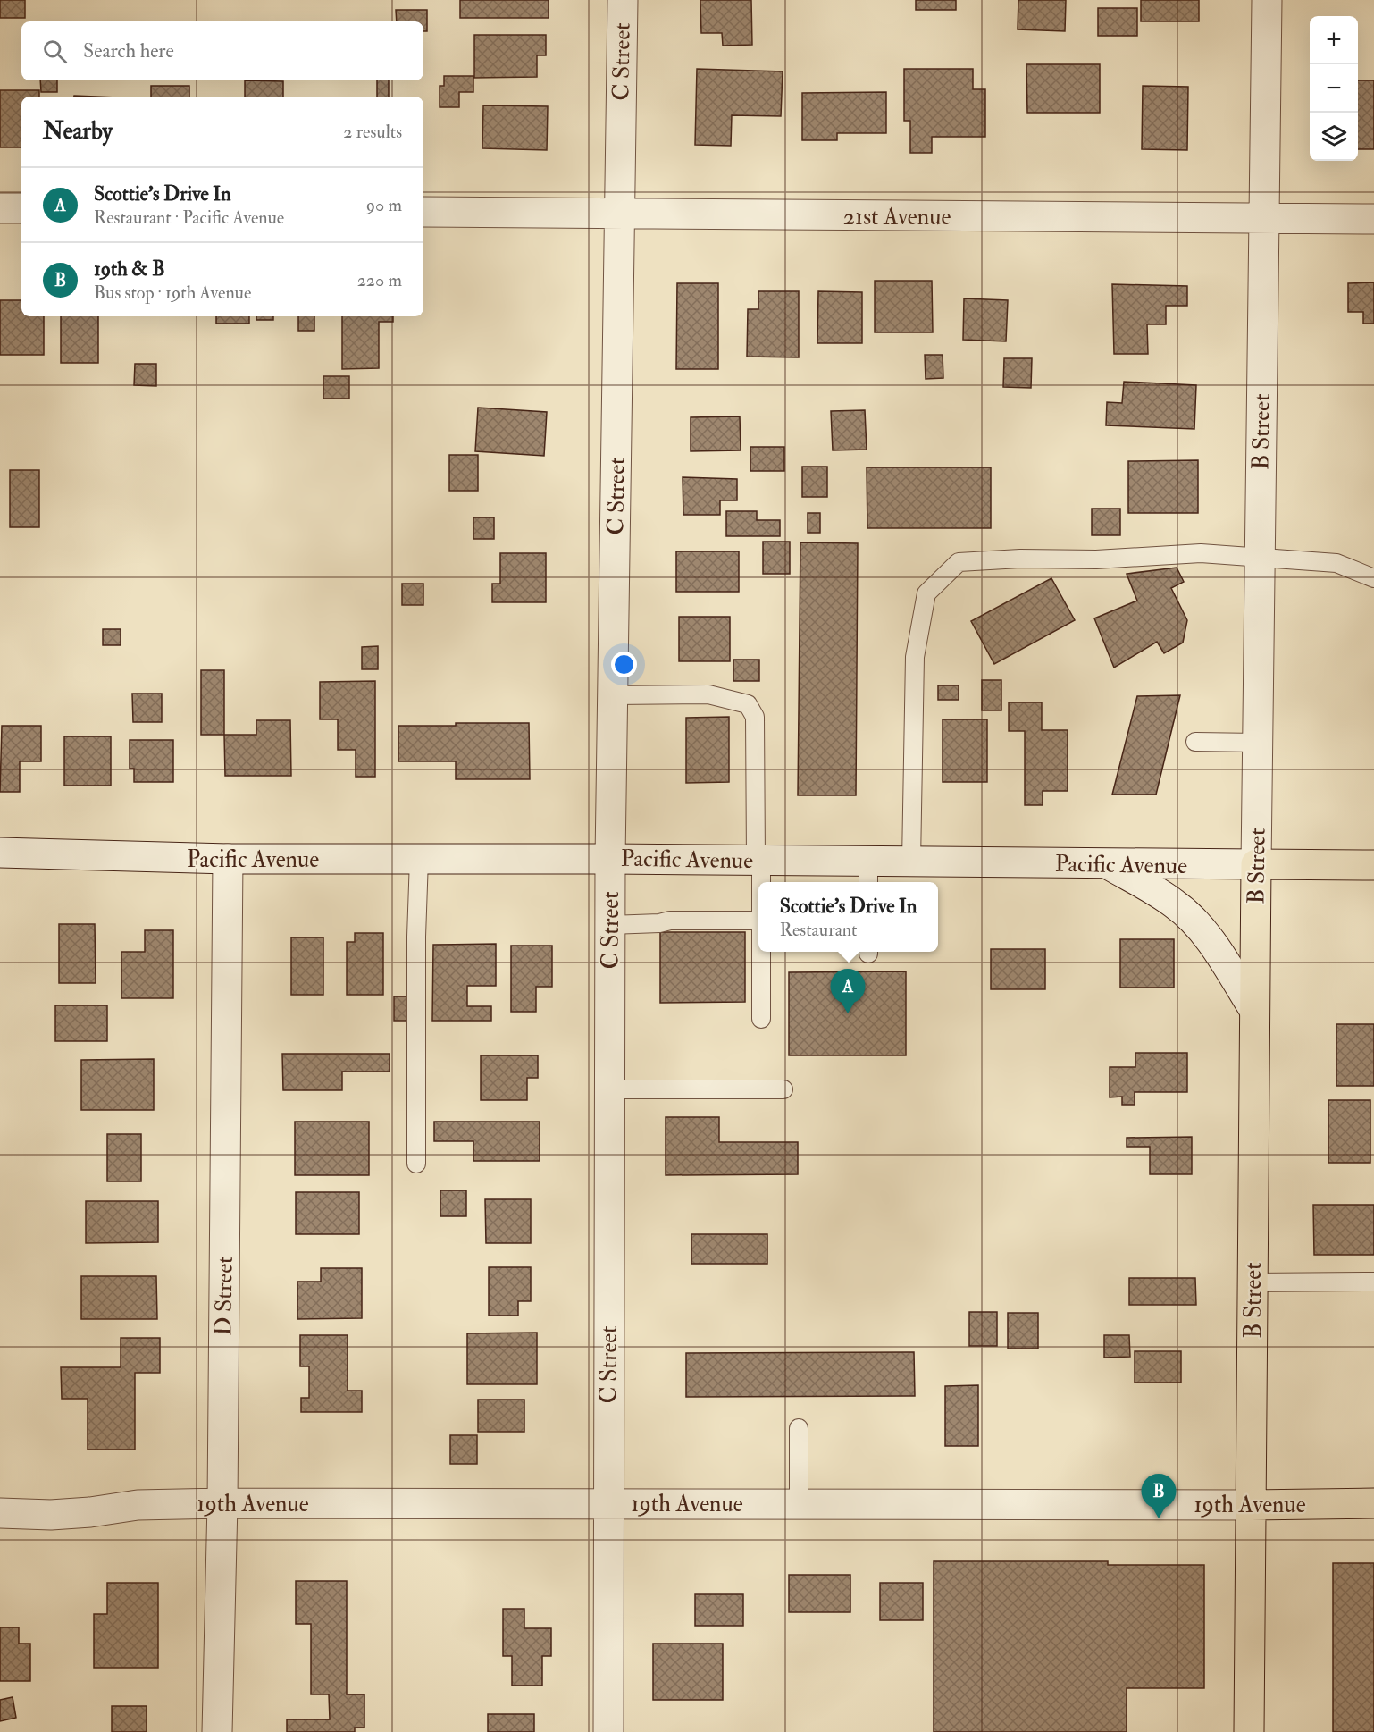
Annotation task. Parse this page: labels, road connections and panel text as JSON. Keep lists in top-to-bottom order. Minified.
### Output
{"streets":{"main road":["B Street","Pacific Avenue","19th Avenue"],"street":["C Street","21st Avenue","D Street"]},"crossings":[["C Street","21st Avenue"],["C Street","Pacific Avenue"],["C Street","19th Avenue"],["21st Avenue","B Street"],["B Street","Pacific Avenue"],["B Street","19th Avenue"],["Pacific Avenue","D Street"],["D Street","19th Avenue"]],"page":{"map_buttons":["+","−"],"search":"Search here","heading":["Nearby","2 results"],"list":[{"mark":"A","name":"Scottie's Drive In","note":"Restaurant · Pacific Avenue","value":"90 m"},{"mark":"B","name":"19th & B","note":"Bus stop · 19th Avenue","value":"220 m"}],"popup":["Scottie's Drive In","Restaurant"],"pins":["A","B"]}}
